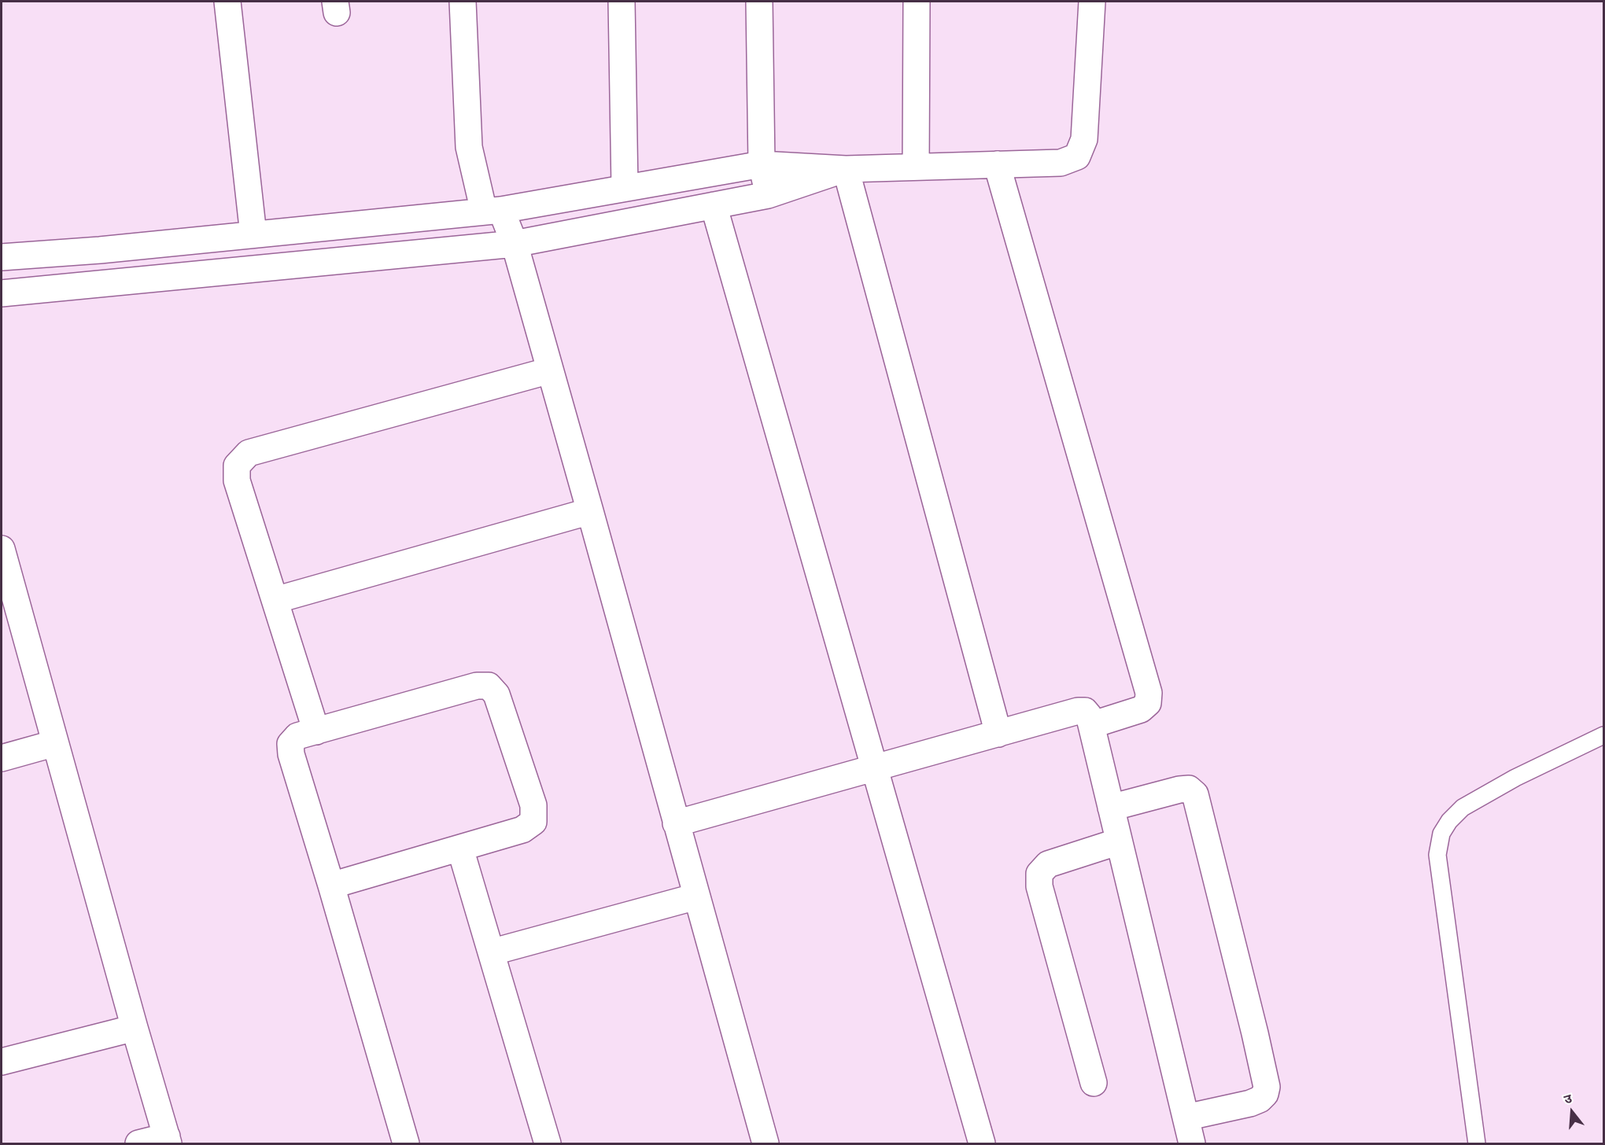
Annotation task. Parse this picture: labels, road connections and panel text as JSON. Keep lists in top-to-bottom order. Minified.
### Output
{"north":"top"}
